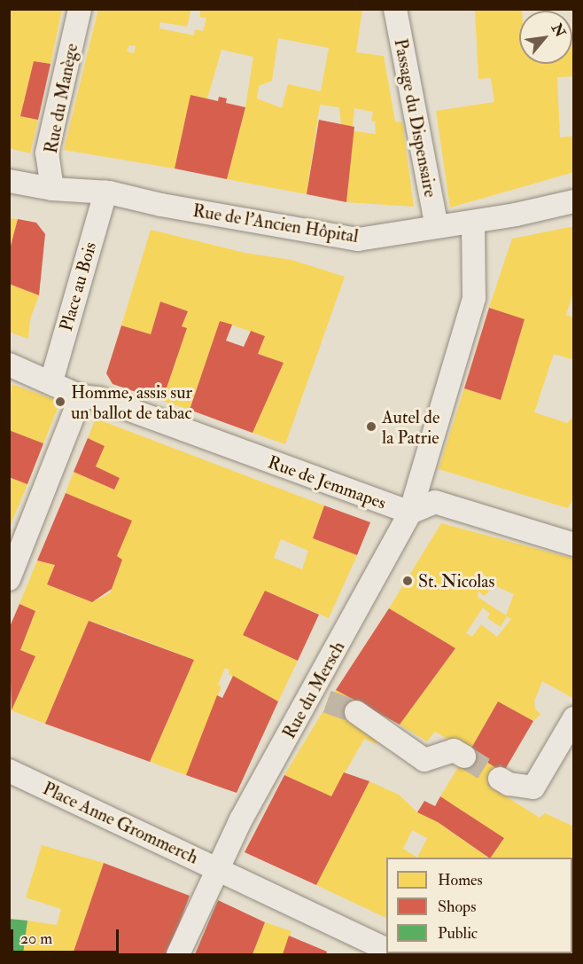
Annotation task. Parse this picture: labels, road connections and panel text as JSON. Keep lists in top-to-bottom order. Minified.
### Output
{"streets":{"street":["Rue du Manège","Passage du Dispensaire","Rue de l'Ancien Hôpital","Place au Bois","Rue de Jemmapes","Rue du Mersch","Place Anne Grommerch"]},"crossings":[["Rue du Manège","Rue de l'Ancien Hôpital"],["Passage du Dispensaire","Rue de l'Ancien Hôpital"],["Rue de l'Ancien Hôpital","Place au Bois"],["Rue de l'Ancien Hôpital","Rue du Mersch"],["Place au Bois","Rue de Jemmapes"],["Rue de Jemmapes","Rue du Mersch"],["Rue du Mersch","Place Anne Grommerch"]],"places":["Homme, assis sur un ballot de tabac","Autel de la Patrie","St. Nicolas"],"legend":["Homes","Shops","Public"],"scale_bar":"20 m","north":"top right"}
